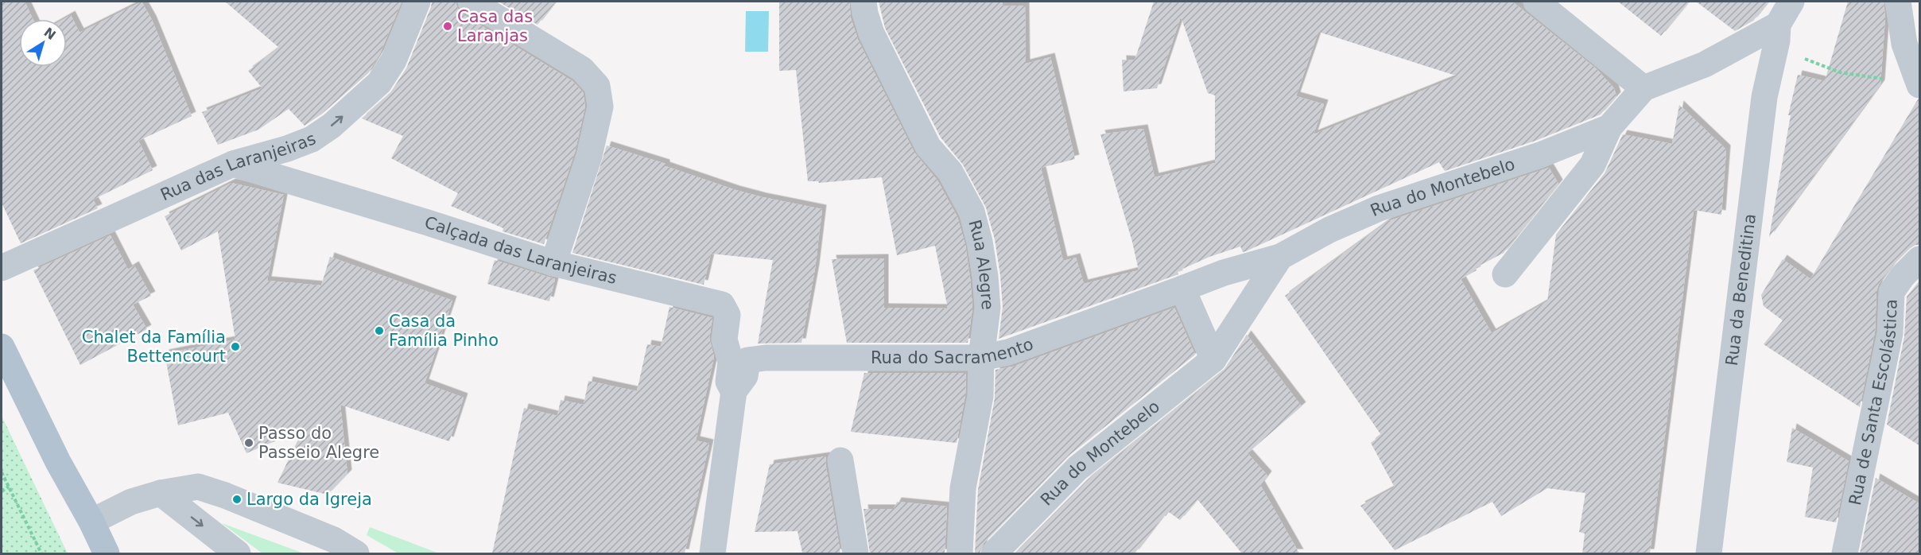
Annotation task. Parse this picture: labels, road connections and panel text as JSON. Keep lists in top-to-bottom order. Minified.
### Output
{"streets":{"street":["Rua das Laranjeiras","Rua do Montebelo","Calçada das Laranjeiras","Rua Alegre","Rua da Beneditina","Rua do Sacramento","Rua de Santa Escolástica"]},"crossings":[["Rua das Laranjeiras","Calçada das Laranjeiras"],["Rua do Montebelo","Rua da Beneditina"],["Rua do Montebelo","Rua do Sacramento"],["Calçada das Laranjeiras","Rua do Sacramento"],["Rua Alegre","Rua do Sacramento"]],"one_way":["Rua das Laranjeiras"],"places":["Casa das Laranjas","Casa da Família Pinho","Chalet da Família Bettencourt","Passo do Passeio Alegre","Largo da Igreja"],"north":"top right"}
